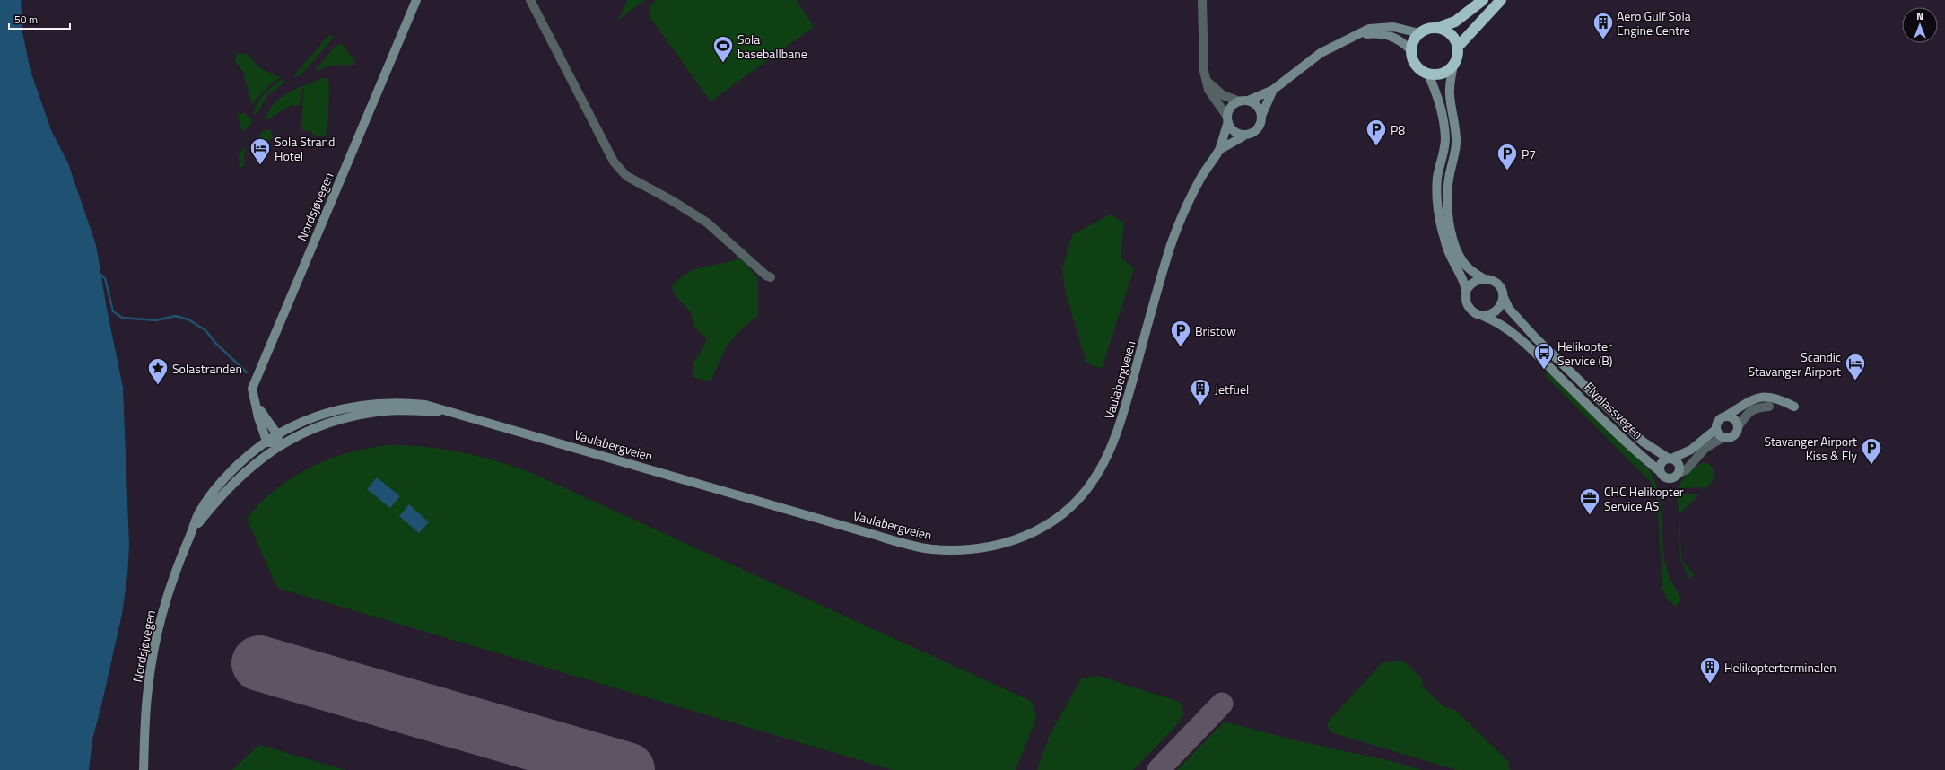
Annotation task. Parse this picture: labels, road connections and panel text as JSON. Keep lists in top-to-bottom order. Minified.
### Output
{"streets":{"main road":["Nordsjøvegen","Vaulabergveien","Flyplassvegen"]},"crossings":[["Nordsjøvegen","Vaulabergveien"]],"places":{"building":["Aero Gulf Sola Engine Centre","Jetfuel","Helikopterterminalen"],"sports":["Sola baseballbane"],"parking":["P8","P7","Bristow","Stavanger Airport Kiss & Fly"],"hotel":["Sola Strand Hotel","Scandic Stavanger Airport"],"bus stop":["Helikopter Service (B)"],"place":["Solastranden"],"office":["CHC Helikopter Service AS"]},"scale_bar":"50 m","north":"top"}
